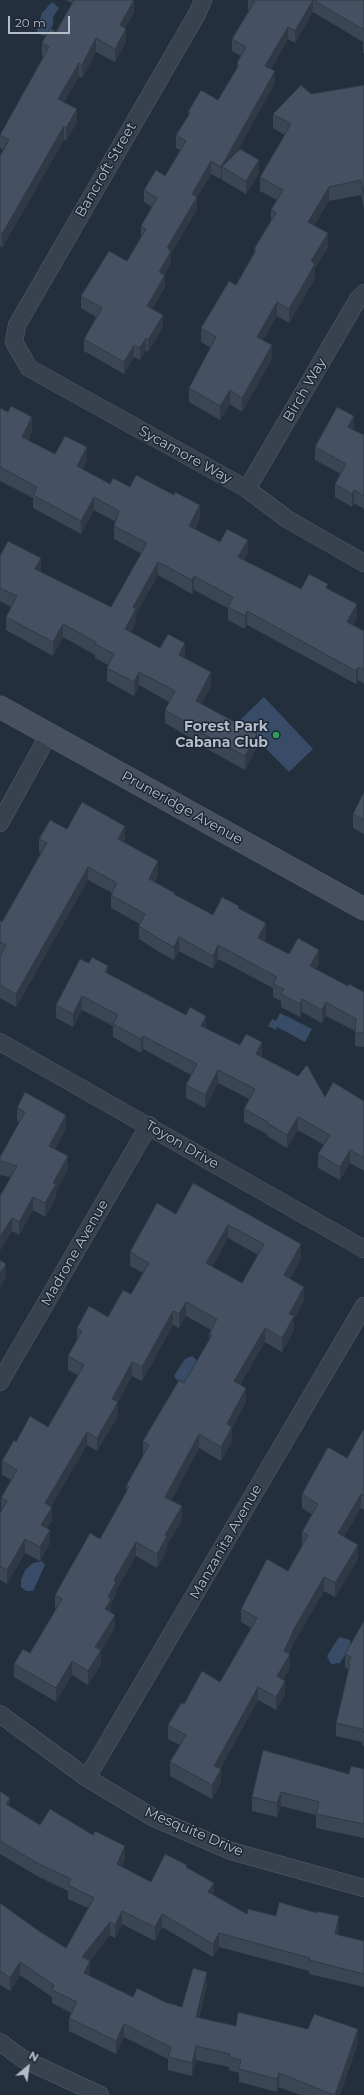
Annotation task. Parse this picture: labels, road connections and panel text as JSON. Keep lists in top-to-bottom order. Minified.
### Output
{"streets":{"main road":["Pruneridge Avenue"],"street":["Bancroft Street","Birch Way","Sycamore Way","Toyon Drive","Madrone Avenue","Manzanita Avenue","Mesquite Drive"]},"crossings":[["Bancroft Street","Sycamore Way"],["Birch Way","Sycamore Way"],["Toyon Drive","Madrone Avenue"],["Manzanita Avenue","Mesquite Drive"]],"places":["Forest Park Cabana Club"],"scale_bar":"20 m","north":"top right"}
